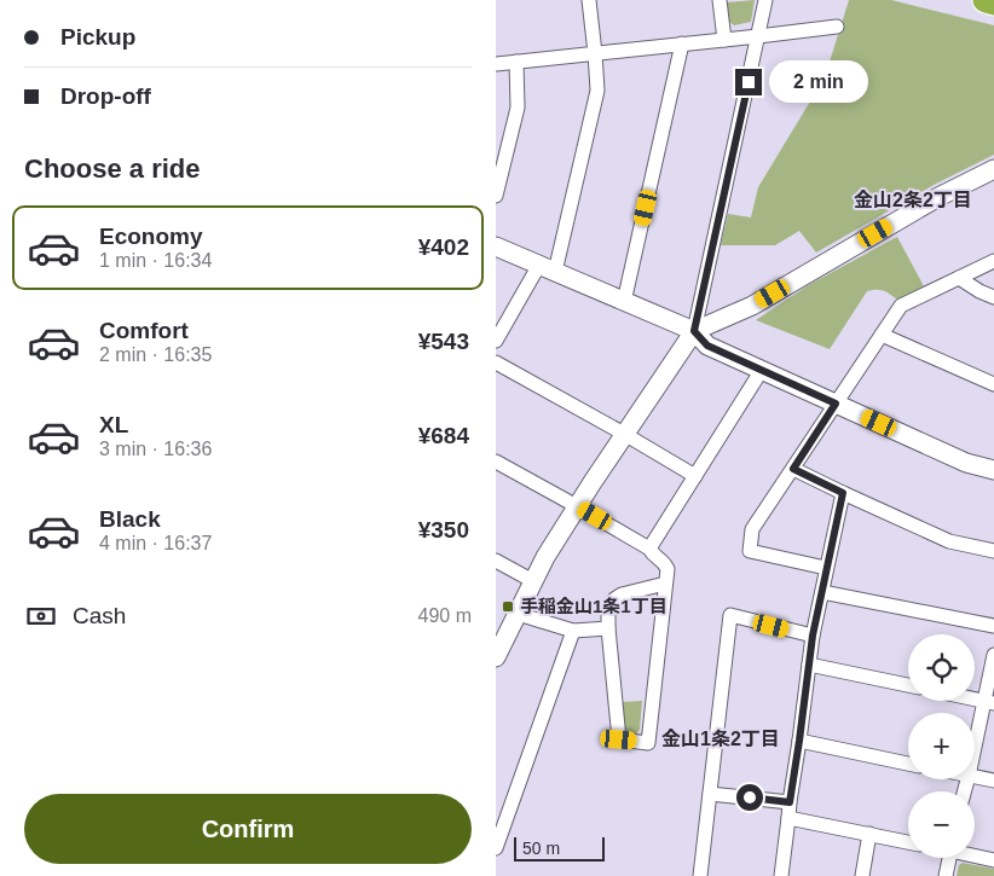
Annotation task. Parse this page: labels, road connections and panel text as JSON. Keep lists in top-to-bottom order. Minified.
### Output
{"districts":["金山2条2丁目","金山1条2丁目"],"places":{"transit":["手稲金山1条1丁目"]},"scale_bar":"50 m","page":{"banner":["Pickup","Drop-off"],"bubble":"2 min","heading":"Choose a ride","list":[{"name":"Economy","note":"1 min · 16:34","value":"¥402"},{"name":"Comfort","note":"2 min · 16:35","value":"¥543"},{"name":"XL","note":"3 min · 16:36","value":"¥684"},{"name":"Black","note":"4 min · 16:37","value":"¥350"}],"pay":["Cash","490 m"],"map_buttons":["+","−"],"buttons":"Confirm","scale":"50 m"}}
